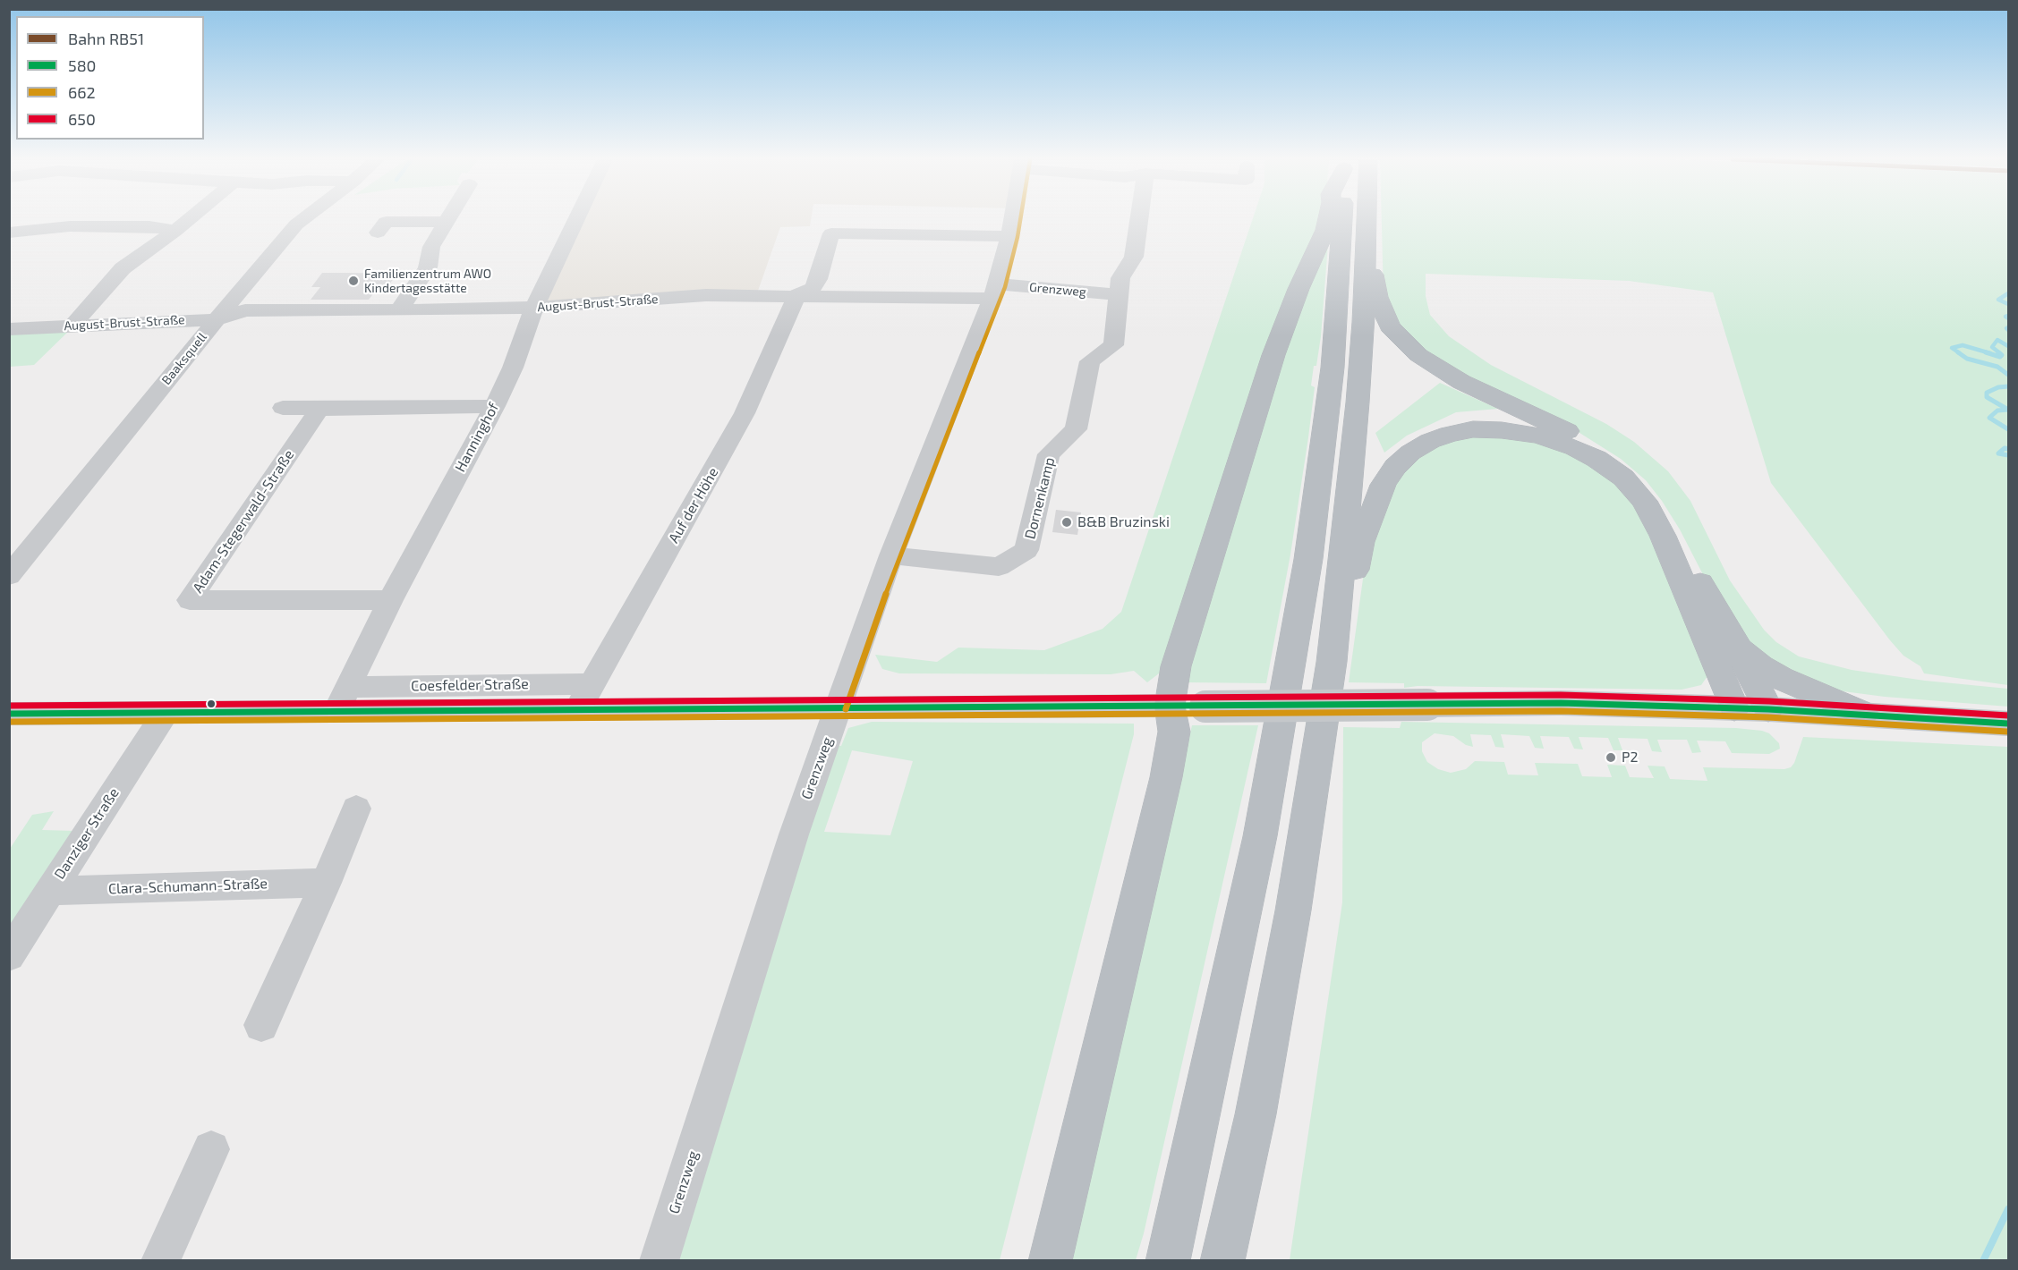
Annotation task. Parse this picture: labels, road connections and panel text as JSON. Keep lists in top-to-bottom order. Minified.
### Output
{"streets":{"street":["Grenzweg","August-Brust-Straße","Baaksquell","Hanninghof","Dornenkamp","Auf der Höhe","Adam-Stegerwald-Straße","Coesfelder Straße","Danziger Straße","Clara-Schumann-Straße"]},"crossings":[["Grenzweg","August-Brust-Straße"],["Grenzweg","Dornenkamp"],["Grenzweg","Coesfelder Straße"],["August-Brust-Straße","Baaksquell"],["August-Brust-Straße","Hanninghof"],["August-Brust-Straße","Auf der Höhe"],["Hanninghof","Adam-Stegerwald-Straße"],["Hanninghof","Coesfelder Straße"],["Auf der Höhe","Coesfelder Straße"],["Coesfelder Straße","Danziger Straße"],["Danziger Straße","Clara-Schumann-Straße"]],"places":["Familienzentrum AWO Kindertagesstätte","B&B Bruzinski","P2"],"lines":["transit line 662","transit line 650","transit line 580"],"legend":["Bahn RB51","580","662","650"]}
